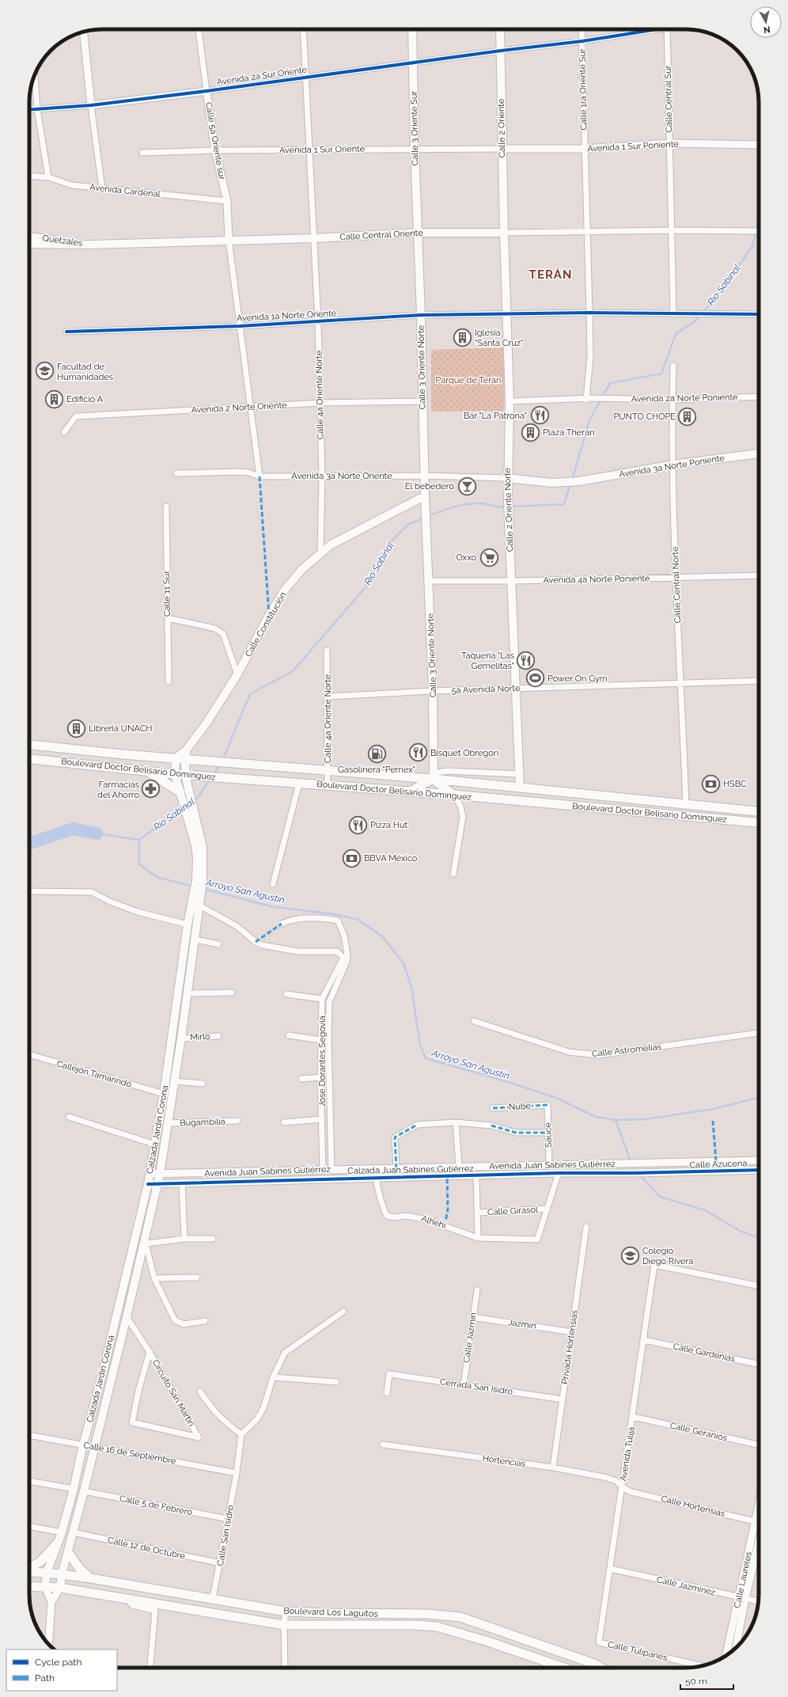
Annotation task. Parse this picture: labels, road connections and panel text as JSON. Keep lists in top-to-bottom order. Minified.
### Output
{"streets":{"main road":["Calle 3 Oriente Sur","Calle 2 Oriente","Calle Central Oriente","Quetzales","Calle 3 Oriente Norte","Avenida 3a Norte Poniente","Calle 2 Oriente Norte","Calle Constitución","Boulevard Doctor Belisario Domínguez","Calzada Jardín Corona","Boulevard Los Laguitos"],"street":["Avenida 2a Sur Oriente","Calle 1ra Oriente Sur","Calle Central Sur","Calle 5a Oriente sur","Avenida 1 Sur Poniente","Avenida 1 Sur Oriente","Avenida Cardenal","Avenida 1a Norte Oriente","Calle 4a Oriente Norte","Avenida 2a Norte Poniente","Avenida 2 Norte Oriente","Avenida 3a Norte Oriente","Avenida 4a Norte Poniente","Calle Central Norte","Calle 11 Sur","5a Avenida Norte","Mirlo","Calle Astromelias","José Dorantes Segovia","Callejón Tamarindo","Nube","Bugambilia","Sauce","Calle Azucena","Avenida Juan Sabines Gutiérrez","Calzada Juan Sabines Gutiérrez","Calle Girasol","Alhehi","Jazmín","Calle Jazmín","Privada Hortensias","Calle Gardenias","Cerrada San Isidro","Circuito San Martin","Calle Geranios","Calle 16 de Septiembre","Avenida Tulijá","Hortencias","Calle 5 de Febrero","Calle Hortensias","Calle San Isidro","Calle 12 de Octubre","Calle Laureles","Calle Jazminez","Calle Tulipanes"]},"crossings":[["Avenida 2a Sur Oriente","Calle 1ra Oriente Sur"],["Avenida 2a Sur Oriente","Calle 3 Oriente Sur"],["Avenida 2a Sur Oriente","Calle 2 Oriente"],["Avenida 2a Sur Oriente","Calle 5a Oriente sur"],["Avenida 2a Sur Oriente","Calle 4a Oriente Norte"],["Calle 1ra Oriente Sur","Avenida 1 Sur Poniente"],["Calle 1ra Oriente Sur","Calle Central Oriente"],["Calle 1ra Oriente Sur","Avenida 1a Norte Oriente"],["Calle 1ra Oriente Sur","Avenida 2a Norte Poniente"],["Calle Central Sur","Avenida 1 Sur Poniente"],["Calle Central Sur","Calle Central Oriente"],["Calle 3 Oriente Sur","Avenida 1 Sur Oriente"],["Calle 3 Oriente Sur","Calle Central Oriente"],["Calle 3 Oriente Sur","Calle 3 Oriente Norte"],["Calle 2 Oriente","Avenida 1 Sur Poniente"],["Calle 2 Oriente","Avenida 1 Sur Oriente"],["Calle 2 Oriente","Calle Central Oriente"],["Calle 2 Oriente","Calle 2 Oriente Norte"],["Calle 5a Oriente sur","Avenida 1 Sur Oriente"],["Calle 5a Oriente sur","Avenida Cardenal"],["Calle 5a Oriente sur","Calle Central Oriente"],["Avenida 1 Sur Poniente","Avenida 1 Sur Oriente"],["Avenida 1 Sur Oriente","Calle 4a Oriente Norte"],["Calle Central Oriente","Quetzales"],["Calle Central Oriente","Calle 3 Oriente Norte"],["Calle Central Oriente","Calle 4a Oriente Norte"],["Calle Central Oriente","Calle 2 Oriente Norte"],["Avenida 1a Norte Oriente","Calle 3 Oriente Norte"],["Avenida 1a Norte Oriente","Calle 4a Oriente Norte"],["Avenida 1a Norte Oriente","Calle 2 Oriente Norte"],["Calle 3 Oriente Norte","Avenida 2 Norte Oriente"],["Calle 3 Oriente Norte","Avenida 3a Norte Oriente"],["Calle 3 Oriente Norte","Avenida 4a Norte Poniente"],["Calle 3 Oriente Norte","Calle Constitución"],["Calle 3 Oriente Norte","5a Avenida Norte"],["Calle 3 Oriente Norte","Boulevard Doctor Belisario Domínguez"],["Calle 4a Oriente Norte","Avenida 2 Norte Oriente"],["Calle 4a Oriente Norte","Avenida 3a Norte Oriente"],["Calle 4a Oriente Norte","Calle Constitución"],["Calle 4a Oriente Norte","5a Avenida Norte"],["Calle 4a Oriente Norte","Boulevard Doctor Belisario Domínguez"],["Avenida 2a Norte Poniente","Calle Central Norte"],["Avenida 3a Norte Poniente","Avenida 3a Norte Oriente"],["Avenida 3a Norte Poniente","Calle 2 Oriente Norte"],["Avenida 3a Norte Poniente","Calle Central Norte"],["Avenida 3a Norte Oriente","Calle 2 Oriente Norte"],["Calle 2 Oriente Norte","Avenida 4a Norte Poniente"],["Calle 2 Oriente Norte","5a Avenida Norte"],["Calle 2 Oriente Norte","Boulevard Doctor Belisario Domínguez"],["Avenida 4a Norte Poniente","Calle Central Norte"],["Calle Central Norte","5a Avenida Norte"],["Calle Central Norte","Boulevard Doctor Belisario Domínguez"],["Calle Constitución","Boulevard Doctor Belisario Domínguez"],["Calle Constitución","Calzada Jardín Corona"],["Boulevard Doctor Belisario Domínguez","Calzada Jardín Corona"],["Mirlo","Calzada Jardín Corona"],["José Dorantes Segovia","Avenida Juan Sabines Gutiérrez"],["Callejón Tamarindo","Calzada Jardín Corona"],["Nube","Sauce"],["Bugambilia","Calzada Jardín Corona"],["Calzada Jardín Corona","Avenida Juan Sabines Gutiérrez"],["Calzada Jardín Corona","Calzada Juan Sabines Gutiérrez"],["Calzada Jardín Corona","Calle 16 de Septiembre"],["Calzada Jardín Corona","Calle 5 de Febrero"],["Calzada Jardín Corona","Calle 12 de Octubre"],["Calzada Jardín Corona","Boulevard Los Laguitos"],["Sauce","Avenida Juan Sabines Gutiérrez"],["Calle Azucena","Calzada Juan Sabines Gutiérrez"],["Calzada Juan Sabines Gutiérrez","Alhehi"],["Calle Girasol","Alhehi"],["Jazmín","Calle Jazmín"],["Jazmín","Privada Hortensias"],["Calle Jazmín","Cerrada San Isidro"],["Privada Hortensias","Cerrada San Isidro"],["Privada Hortensias","Hortencias"],["Calle Gardenias","Avenida Tulijá"],["Calle Geranios","Avenida Tulijá"],["Calle 16 de Septiembre","Calle San Isidro"],["Avenida Tulijá","Hortencias"],["Avenida Tulijá","Calle Hortensias"],["Avenida Tulijá","Calle Jazminez"],["Avenida Tulijá","Calle Tulipanes"],["Hortencias","Calle Hortensias"],["Calle 5 de Febrero","Calle San Isidro"],["Calle Hortensias","Calle Laureles"],["Calle San Isidro","Calle 12 de Octubre"],["Calle San Isidro","Boulevard Los Laguitos"],["Calle Laureles","Calle Jazminez"]],"districts":["TERÁN"],"water":["Río Sabinal","Arroyo San Agustín"],"parks":["Parque de Terán"],"places":{"building":["Iglesia \"Santa Cruz\"","Edificio A","PUNTO CHOPE","Plaza Theran","Libreria UNACH"],"school or university":["Facultad de Humanidades","Colegio Diego Rivera"],"restaurant":["Bar \"La Patrona\"","Taquería \"Las Gemelitas\"","Bisquet Obregon","Pizza Hut"],"bar":["El bebedero"],"supermarket":["Oxxo"],"sports":["Power On Gym"],"fuel station":["Gasolinera \"Pemex\""],"bank":["HSBC","BBVA México"],"pharmacy":["Farmacias del Ahorro"]},"legend":["Cycle path","Path"],"scale_bar":"50 m","north":"bottom"}
